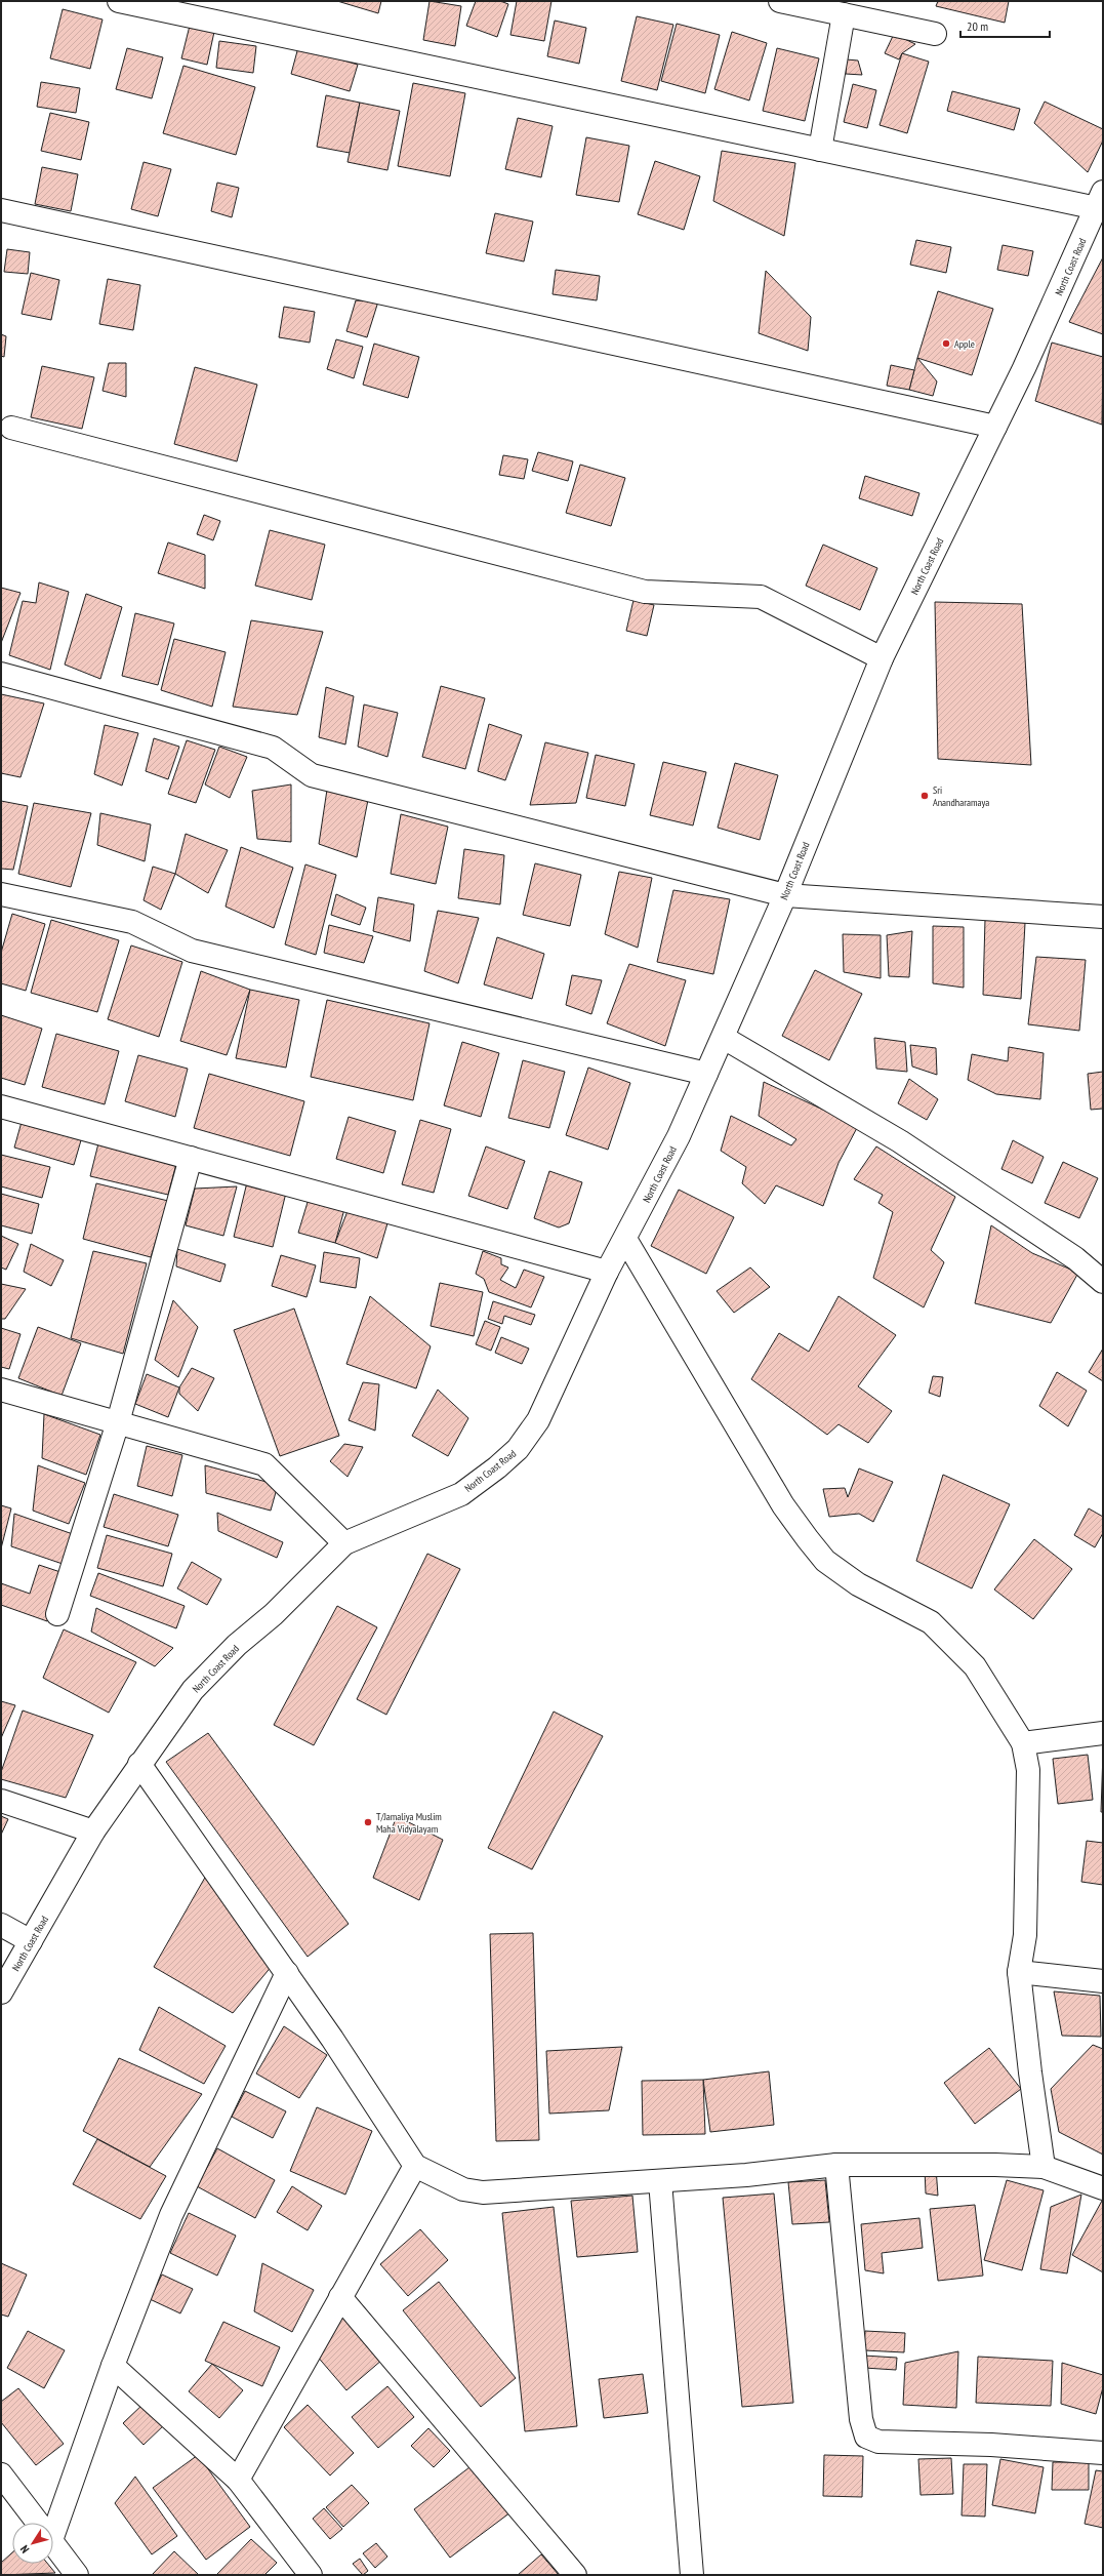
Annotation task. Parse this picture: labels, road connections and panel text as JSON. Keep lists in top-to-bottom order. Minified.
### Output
{"streets":{"street":["North Coast Road"]},"places":["Apple","Sri Anandharamaya","T/Jamaliya Muslim Maha Vidyalayam"],"scale_bar":"20 m","north":"bottom left"}
